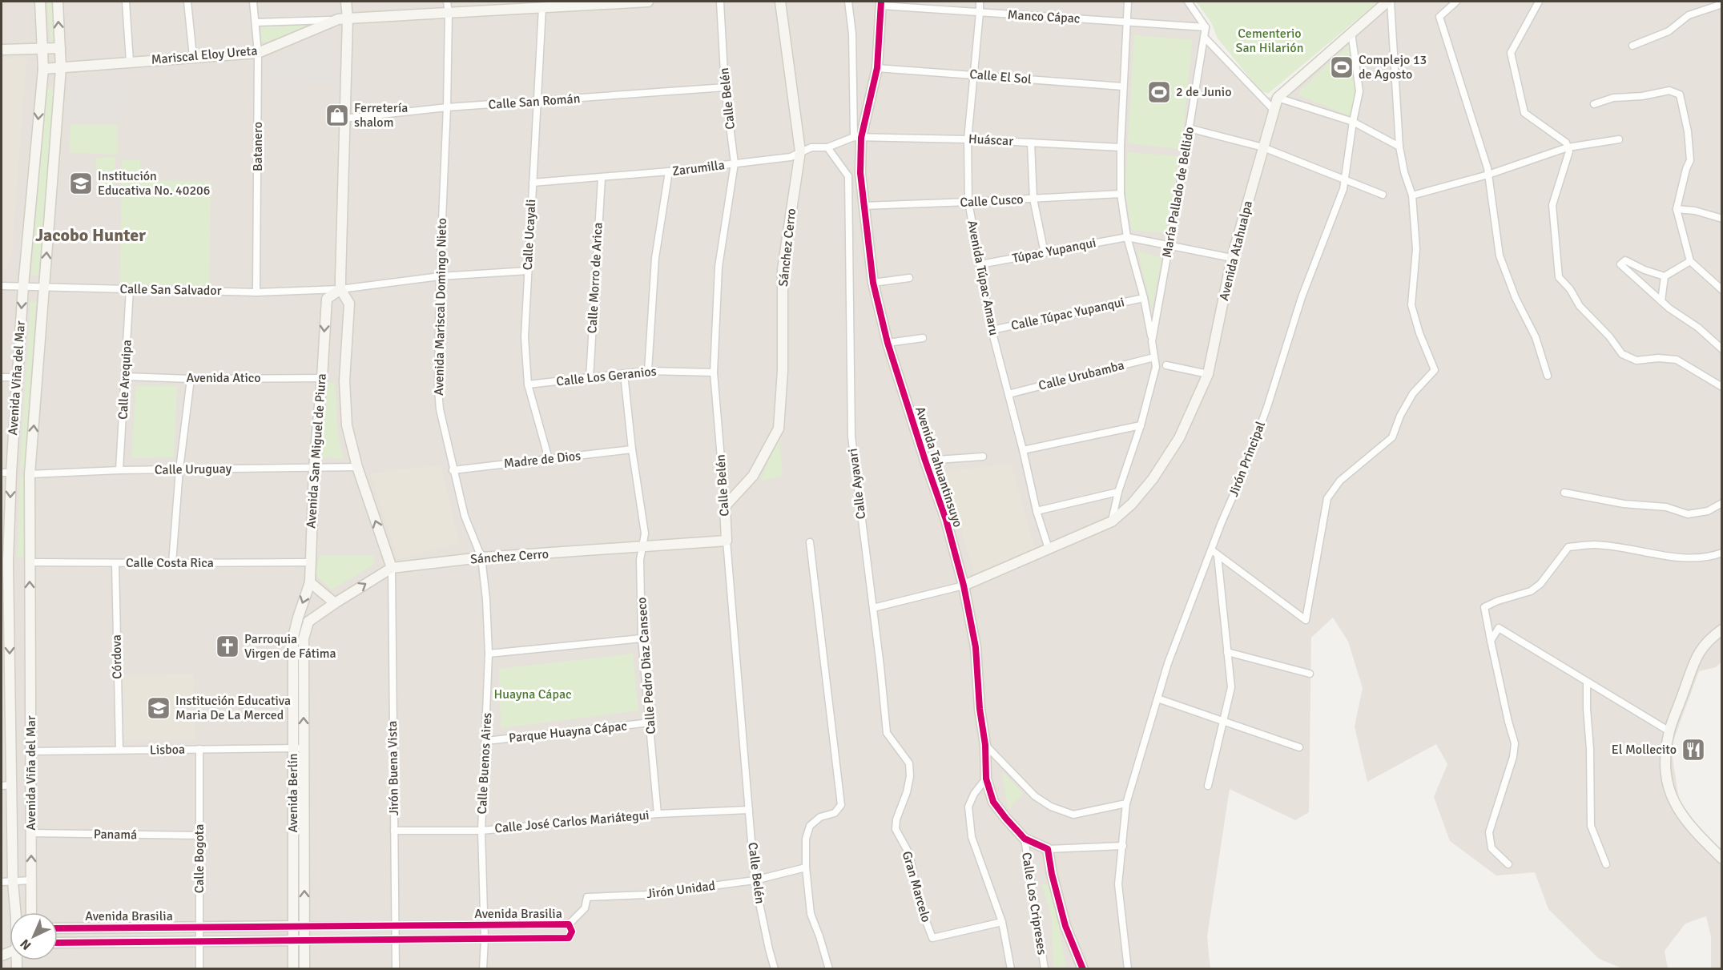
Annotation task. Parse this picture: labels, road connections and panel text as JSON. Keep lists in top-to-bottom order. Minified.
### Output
{"streets":{"street":["Manco Cápac","Mariscal Eloy Ureta","Calle El Sol","Calle Belén","Calle San Román","Huáscar","Batanero","Zarumilla","María Pallado de Bellido","Calle Cusco","Calle Ucayali","Sánchez Cerro","Túpac Yupanqui","Avenida Atahualpa","Calle Morro de Arica","Avenida Túpac Amaru","Calle San Salvador","Avenida Mariscal Domingo Nieto","Calle Túpac Yupanqui","Calle Urubamba","Calle Los Geranios","Avenida Viña del Mar","Avenida Atico","Calle Arequipa","Avenida San Miguel de Piura","Jirón Principal","Madre de Dios","Avenida Tahuantinsuyo","Calle Uruguay","Calle Ayavari","Calle Costa Rica","Córdova","Calle Pedro Diaz Canseco","Parque Huayna Cápac","Lisboa","Calle Buenos Aires","Jirón Buena Vista","Avenida Berlín","Calle José Carlos Mariátegui","Panamá","Calle Bogota","Gran Marcelo","Jirón Unidad","Calle Los Cripreses","Avenida Brasilia"]},"crossings":[["Manco Cápac","María Pallado de Bellido"],["Manco Cápac","Avenida Túpac Amaru"],["Manco Cápac","Avenida Tahuantinsuyo"],["Mariscal Eloy Ureta","Batanero"],["Mariscal Eloy Ureta","Calle Ucayali"],["Mariscal Eloy Ureta","Avenida Mariscal Domingo Nieto"],["Mariscal Eloy Ureta","Avenida Viña del Mar"],["Mariscal Eloy Ureta","Avenida San Miguel de Piura"],["Calle El Sol","Avenida Túpac Amaru"],["Calle El Sol","Avenida Tahuantinsuyo"],["Calle Belén","Calle San Román"],["Calle Belén","Zarumilla"],["Calle Belén","Sánchez Cerro"],["Calle Belén","Calle Los Geranios"],["Calle Belén","Calle José Carlos Mariátegui"],["Calle Belén","Jirón Unidad"],["Calle San Román","Calle Ucayali"],["Calle San Román","Avenida Mariscal Domingo Nieto"],["Calle San Román","Avenida San Miguel de Piura"],["Huáscar","Zarumilla"],["Huáscar","Avenida Túpac Amaru"],["Huáscar","Avenida Tahuantinsuyo"],["Batanero","Calle San Salvador"],["Zarumilla","Calle Ucayali"],["Zarumilla","Sánchez Cerro"],["Zarumilla","Calle Morro de Arica"],["Zarumilla","Avenida Tahuantinsuyo"],["María Pallado de Bellido","Calle Urubamba"],["Calle Cusco","Avenida Túpac Amaru"],["Calle Cusco","Avenida Tahuantinsuyo"],["Calle Ucayali","Calle San Salvador"],["Calle Ucayali","Calle Los Geranios"],["Calle Ucayali","Madre de Dios"],["Sánchez Cerro","Avenida Mariscal Domingo Nieto"],["Sánchez Cerro","Avenida San Miguel de Piura"],["Sánchez Cerro","Calle Pedro Diaz Canseco"],["Sánchez Cerro","Calle Buenos Aires"],["Sánchez Cerro","Jirón Buena Vista"],["Sánchez Cerro","Avenida Berlín"],["Túpac Yupanqui","Avenida Túpac Amaru"],["Avenida Atahualpa","Avenida Túpac Amaru"],["Avenida Atahualpa","Jirón Principal"],["Avenida Atahualpa","Avenida Tahuantinsuyo"],["Calle Morro de Arica","Calle Los Geranios"],["Avenida Túpac Amaru","Calle Túpac Yupanqui"],["Avenida Túpac Amaru","Calle Urubamba"],["Calle San Salvador","Avenida Mariscal Domingo Nieto"],["Calle San Salvador","Avenida Viña del Mar"],["Calle San Salvador","Calle Arequipa"],["Calle San Salvador","Avenida San Miguel de Piura"],["Avenida Mariscal Domingo Nieto","Madre de Dios"],["Avenida Mariscal Domingo Nieto","Calle Buenos Aires"],["Calle Los Geranios","Calle Pedro Diaz Canseco"],["Avenida Viña del Mar","Calle Uruguay"],["Avenida Viña del Mar","Calle Costa Rica"],["Avenida Viña del Mar","Lisboa"],["Avenida Viña del Mar","Panamá"],["Avenida Atico","Calle Arequipa"],["Avenida Atico","Avenida San Miguel de Piura"],["Calle Arequipa","Calle Uruguay"],["Avenida San Miguel de Piura","Calle Uruguay"],["Avenida San Miguel de Piura","Calle Costa Rica"],["Avenida San Miguel de Piura","Jirón Buena Vista"],["Avenida San Miguel de Piura","Avenida Berlín"],["Madre de Dios","Calle Pedro Diaz Canseco"],["Avenida Tahuantinsuyo","Calle Los Cripreses"],["Calle Ayavari","Gran Marcelo"],["Calle Costa Rica","Córdova"],["Córdova","Lisboa"],["Calle Pedro Diaz Canseco","Parque Huayna Cápac"],["Calle Pedro Diaz Canseco","Calle José Carlos Mariátegui"],["Parque Huayna Cápac","Calle Buenos Aires"],["Lisboa","Avenida Berlín"],["Lisboa","Calle Bogota"],["Calle Buenos Aires","Calle José Carlos Mariátegui"],["Calle Buenos Aires","Avenida Brasilia"],["Jirón Buena Vista","Calle José Carlos Mariátegui"],["Jirón Buena Vista","Avenida Brasilia"],["Avenida Berlín","Avenida Brasilia"],["Panamá","Calle Bogota"],["Calle Bogota","Avenida Brasilia"],["Jirón Unidad","Avenida Brasilia"]],"districts":["Jacobo Hunter"],"parks":["Cementerio San Hilarión","Huayna Cápac"],"places":{"sports":["Complejo 13 de Agosto","2 de Junio"],"shop":["Ferretería shalom"],"school or university":["Institución Educativa No. 40206","Institución Educativa Maria De La Merced"],"church":["Parroquia Virgen de Fátima"],"restaurant":["El Mollecito"]},"north":"bottom left"}
